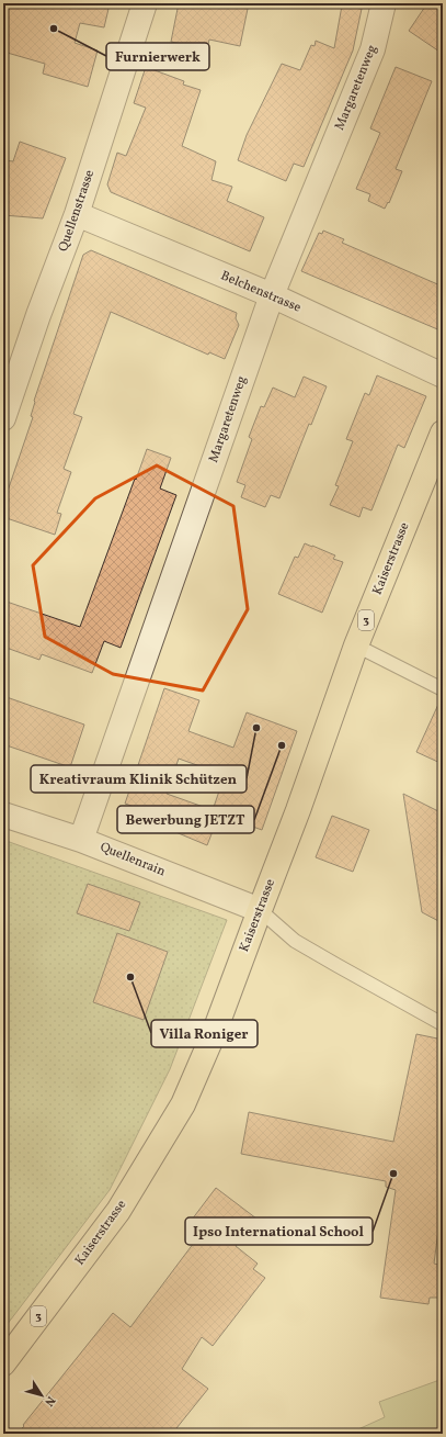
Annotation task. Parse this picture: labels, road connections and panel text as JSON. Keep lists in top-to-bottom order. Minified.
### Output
{"streets":{"main road":["Kaiserstrasse","3"],"street":["Margaretenweg","Quellenstrasse","Belchenstrasse","Quellenrain"]},"crossings":[["Margaretenweg","Belchenstrasse"],["Margaretenweg","Quellenrain"],["Quellenstrasse","Belchenstrasse"],["Kaiserstrasse","Quellenrain"]],"places":["Furnierwerk","Kreativraum Klinik Schützen","Bewerbung JETZT","Villa Roniger","Ipso International School"],"north":"bottom right"}
